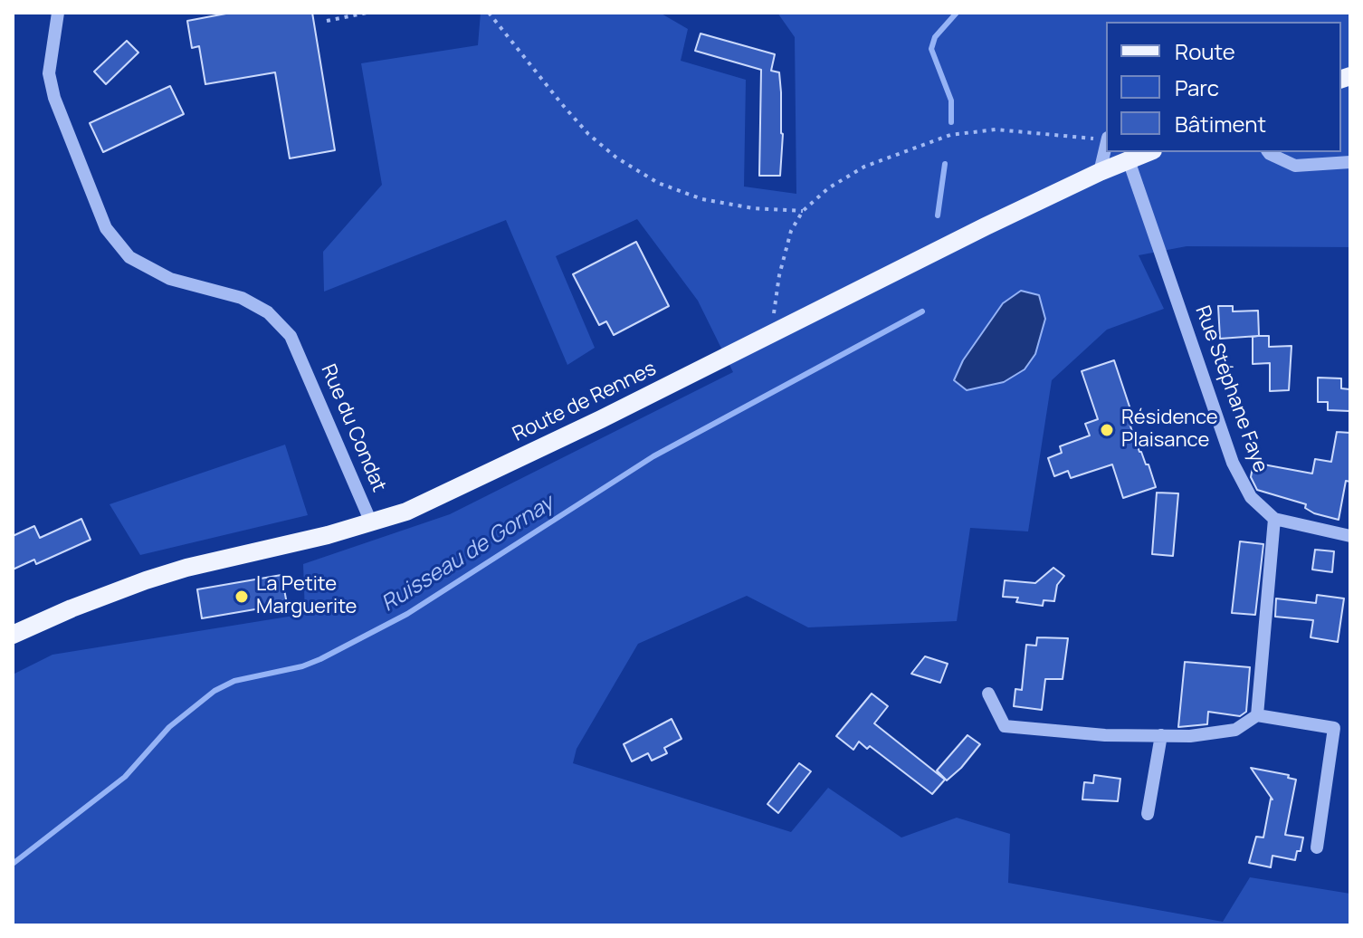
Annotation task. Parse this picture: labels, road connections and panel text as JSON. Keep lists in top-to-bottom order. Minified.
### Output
{"streets":{"main road":["Route de Rennes"],"street":["Rue Stéphane Faye","Rue du Condat"]},"crossings":[["Rue Stéphane Faye","Route de Rennes"],["Route de Rennes","Rue du Condat"]],"water":["Ruisseau de Gornay"],"places":["Résidence Plaisance","La Petite Marguerite"],"legend":["Route","Parc","Bâtiment"]}
